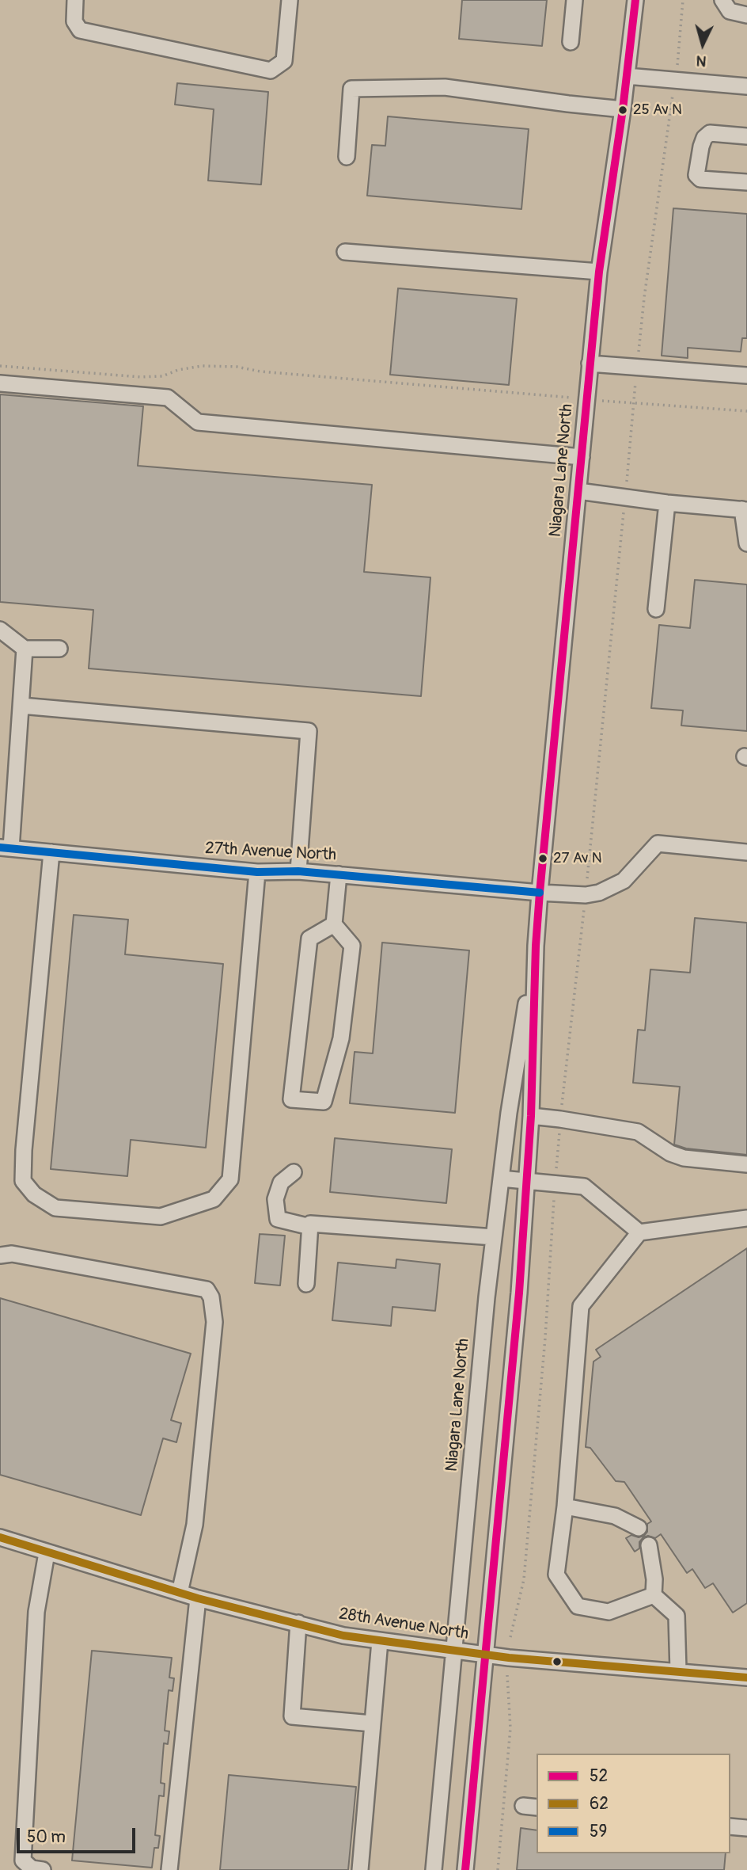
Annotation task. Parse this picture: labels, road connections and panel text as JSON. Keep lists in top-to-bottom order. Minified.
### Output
{"streets":{"street":["Niagara Lane North","27th Avenue North","28th Avenue North"]},"crossings":[["Niagara Lane North","27th Avenue North"],["Niagara Lane North","28th Avenue North"]],"places":["25 Av N","27 Av N"],"lines":["transit line 52","transit line 59","transit line 62"],"legend":["52","62","59"],"scale_bar":"50 m","north":"bottom"}
